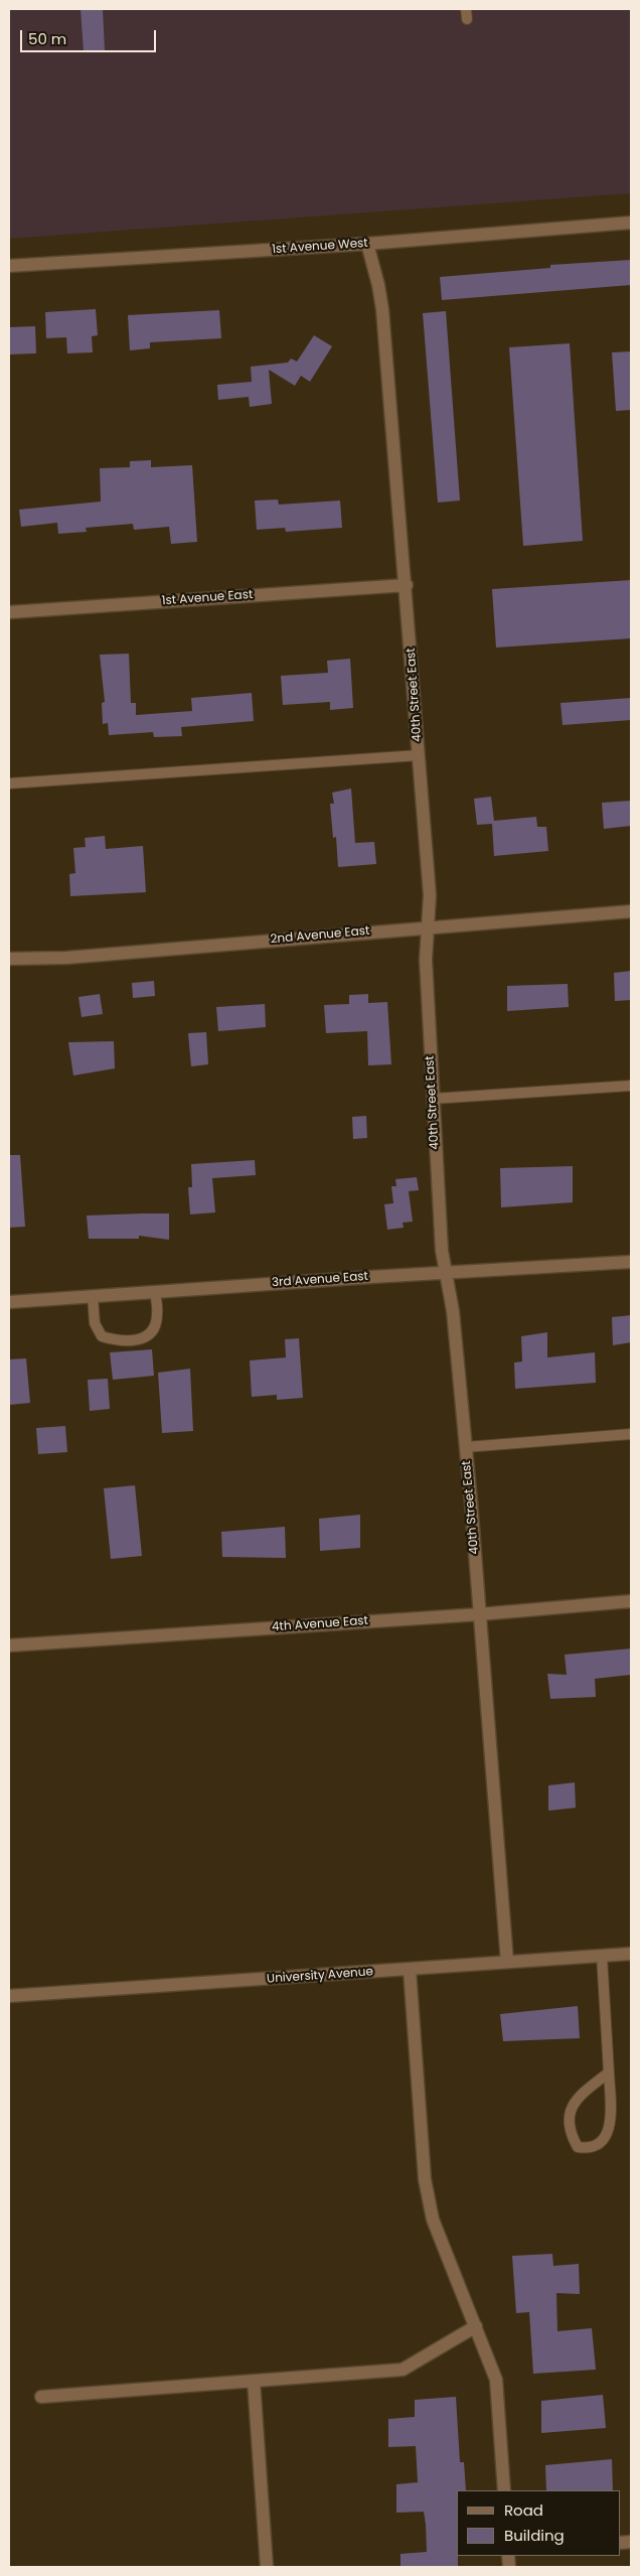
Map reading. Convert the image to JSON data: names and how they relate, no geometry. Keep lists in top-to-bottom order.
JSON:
{
  "streets": {
    "street": [
      "1st Avenue West",
      "1st Avenue East",
      "40th Street East",
      "2nd Avenue East",
      "3rd Avenue East",
      "4th Avenue East",
      "University Avenue"
    ]
  },
  "crossings": [
    ["1st Avenue West", "40th Street East"],
    ["1st Avenue East", "40th Street East"],
    ["40th Street East", "2nd Avenue East"],
    ["40th Street East", "3rd Avenue East"],
    ["40th Street East", "4th Avenue East"],
    ["40th Street East", "University Avenue"]
  ],
  "legend": ["Road", "Building"],
  "scale_bar": "50 m"
}
